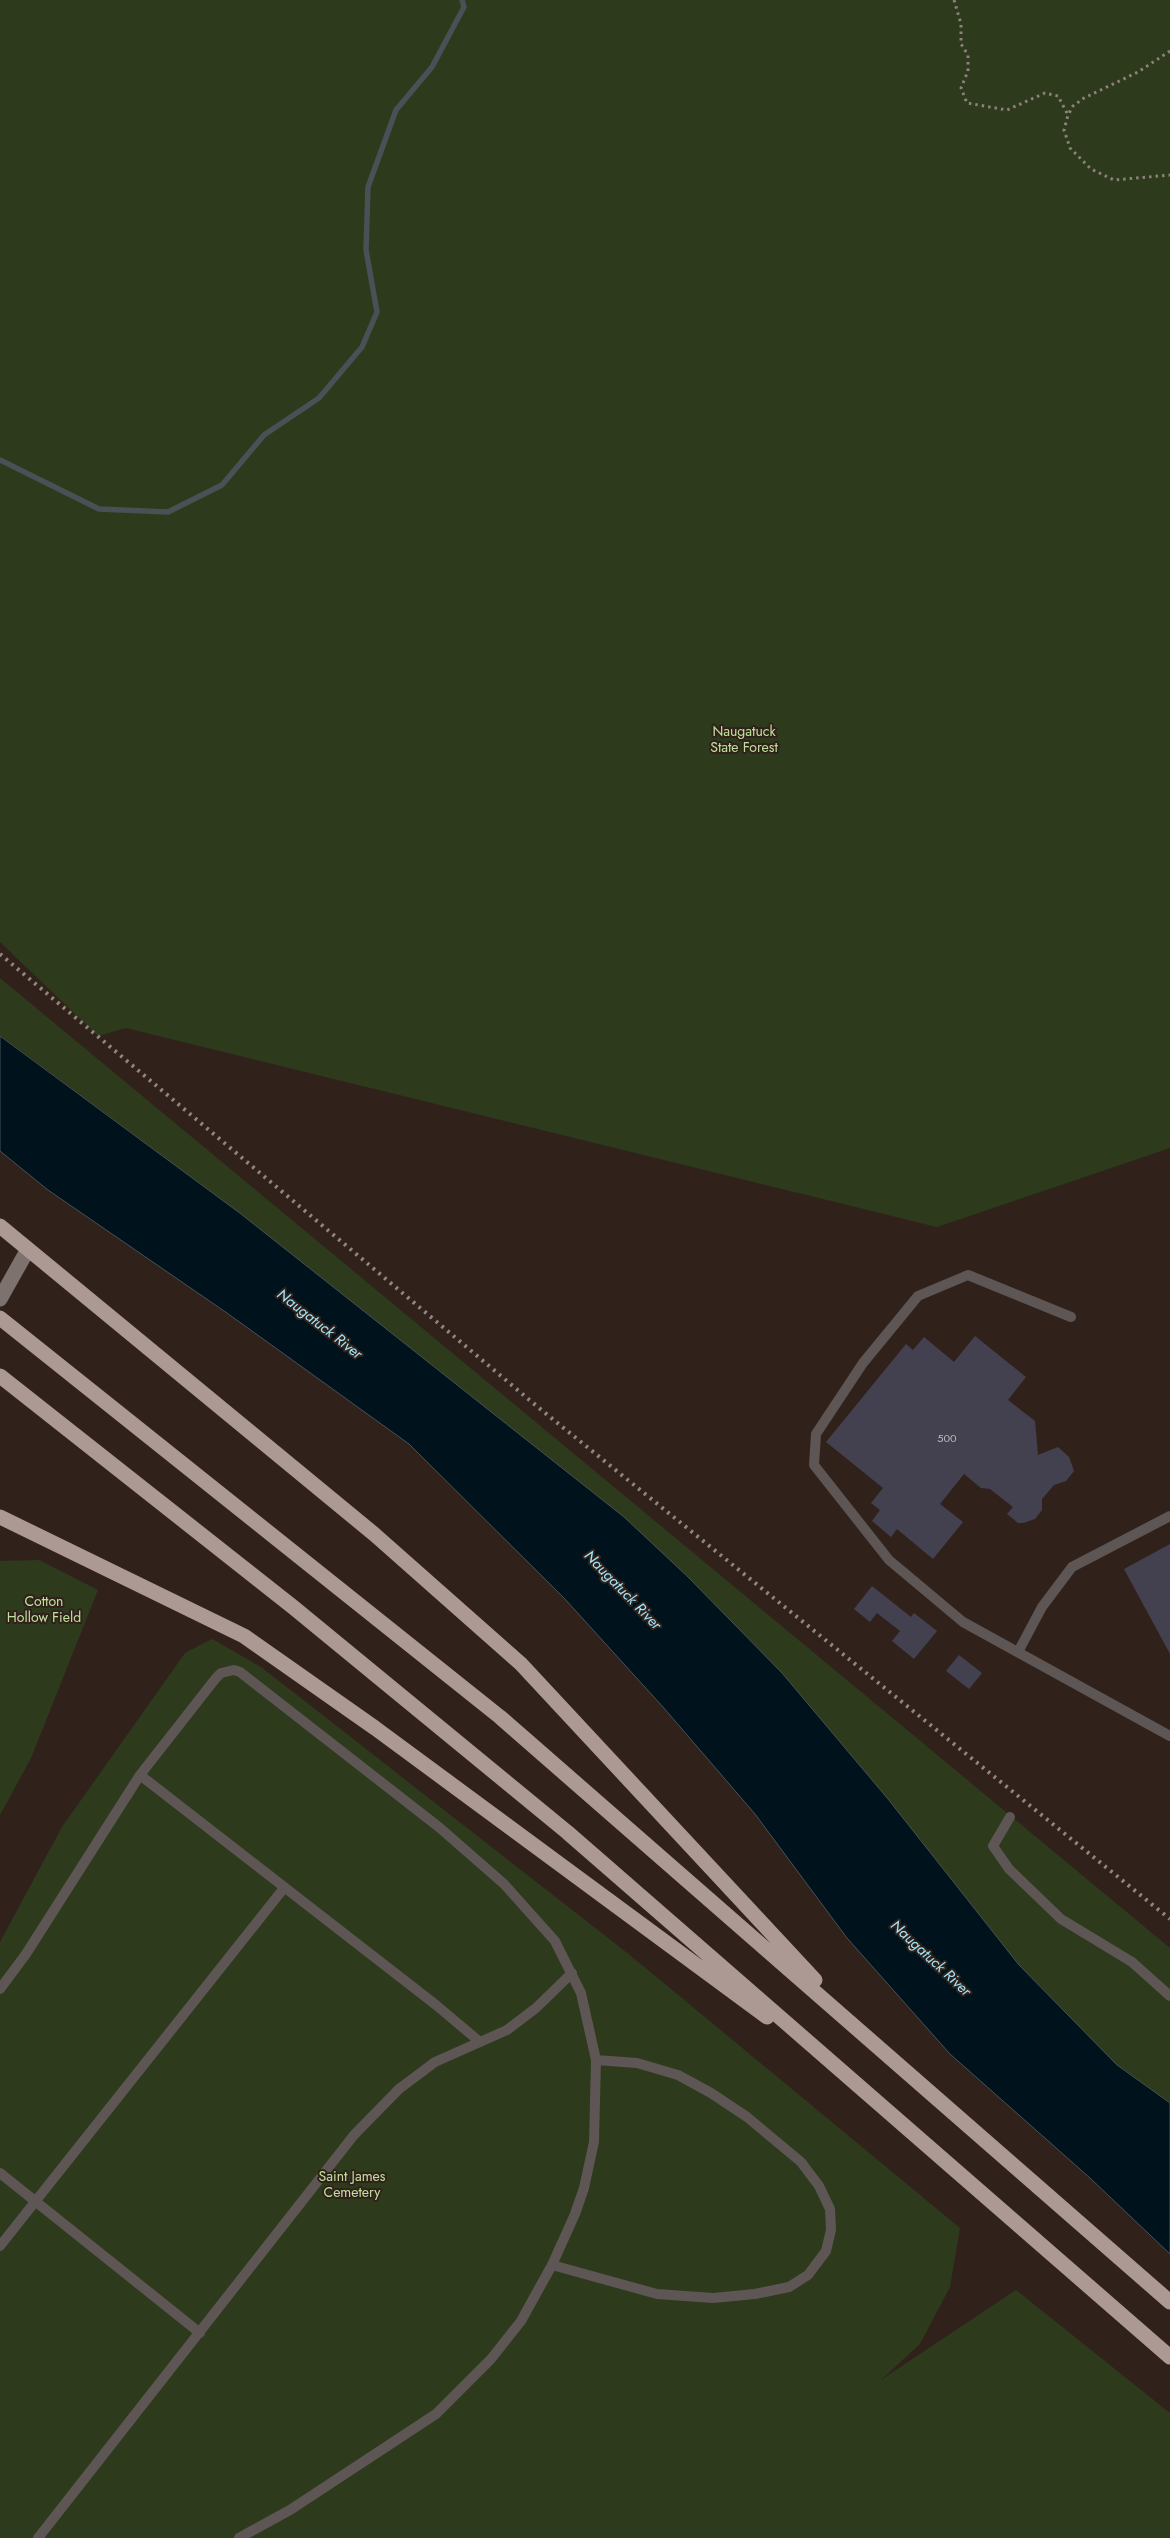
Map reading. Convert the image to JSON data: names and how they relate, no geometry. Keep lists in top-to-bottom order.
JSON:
{
  "water": ["Naugatuck River"],
  "parks": ["Naugatuck State Forest", "Cotton Hollow Field", "Saint James Cemetery"],
  "house_numbers": ["500"]
}
